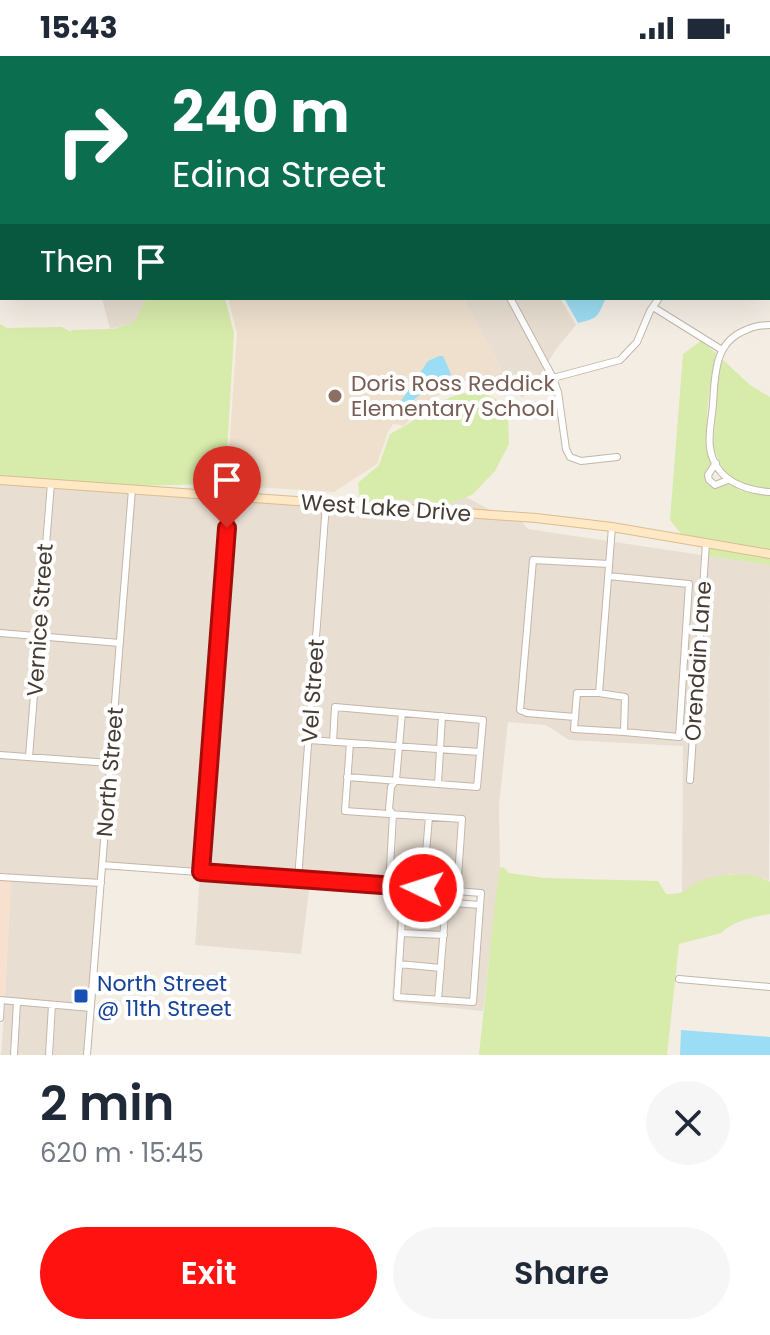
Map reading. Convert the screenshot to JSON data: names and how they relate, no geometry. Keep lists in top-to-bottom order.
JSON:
{
  "streets": {
    "street": [
      "West Lake Drive",
      "Vernice Street",
      "Orendain Lane",
      "Vel Street",
      "North Street"
    ]
  },
  "crossings": [
    ["West Lake Drive", "Vernice Street"],
    ["West Lake Drive", "Orendain Lane"],
    ["West Lake Drive", "Vel Street"],
    ["West Lake Drive", "North Street"]
  ],
  "places": {
    "other": ["Doris Ross Reddick Elementary School"],
    "transit": ["North Street @ 11th Street"]
  },
  "page": {
    "status": "15:43",
    "turn": ["240 m", "Edina Street"],
    "then": "Then",
    "heading": ["2 min", "620 m · 15:45"],
    "buttons": ["Exit", "Share"]
  }
}
